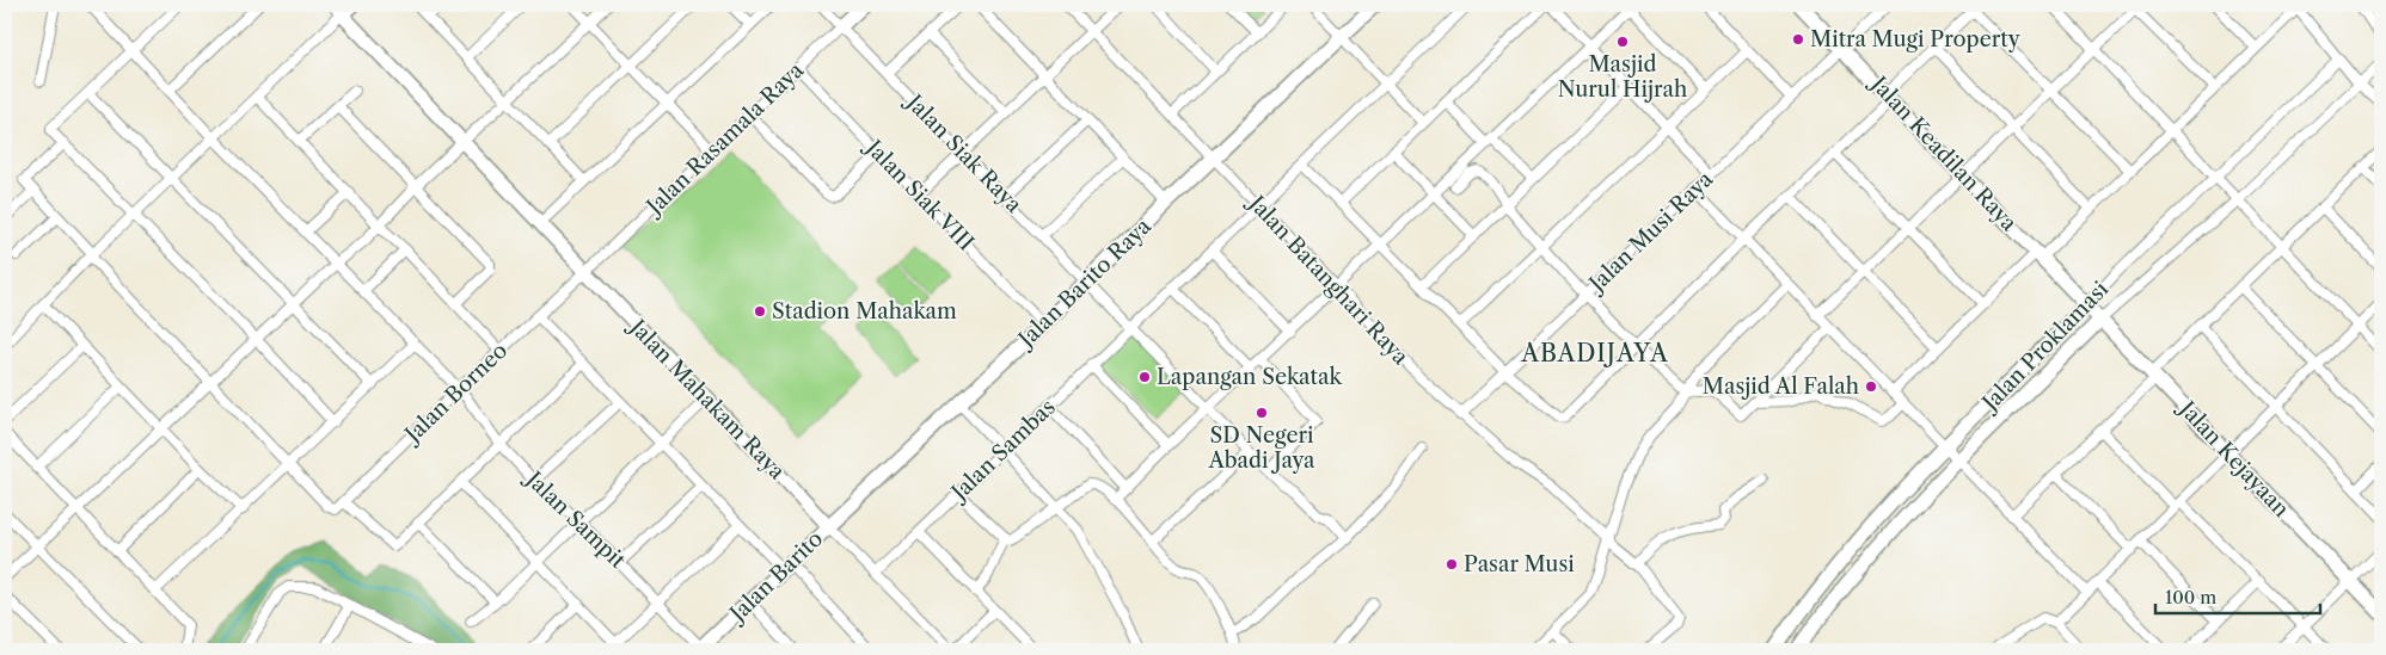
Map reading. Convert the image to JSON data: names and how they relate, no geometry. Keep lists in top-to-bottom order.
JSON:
{
  "streets": {
    "street": [
      "Jalan Rasamala Raya",
      "Jalan Siak Raya",
      "Jalan Keadilan Raya",
      "Jalan Siak VIII",
      "Jalan Musi Raya",
      "Jalan Batanghari Raya",
      "Jalan Barito Raya",
      "Jalan Proklamasi",
      "Jalan Borneo",
      "Jalan Mahakam Raya",
      "Jalan Sambas",
      "Jalan Kejayaan",
      "Jalan Sampit",
      "Jalan Barito"
    ]
  },
  "crossings": [
    ["Jalan Rasamala Raya", "Jalan Siak Raya"],
    ["Jalan Rasamala Raya", "Jalan Siak VIII"],
    ["Jalan Rasamala Raya", "Jalan Borneo"],
    ["Jalan Rasamala Raya", "Jalan Mahakam Raya"],
    ["Jalan Siak Raya", "Jalan Barito Raya"],
    ["Jalan Siak Raya", "Jalan Sambas"],
    ["Jalan Keadilan Raya", "Jalan Musi Raya"],
    ["Jalan Keadilan Raya", "Jalan Proklamasi"],
    ["Jalan Keadilan Raya", "Jalan Kejayaan"],
    ["Jalan Siak VIII", "Jalan Barito Raya"],
    ["Jalan Musi Raya", "Jalan Batanghari Raya"],
    ["Jalan Batanghari Raya", "Jalan Barito Raya"],
    ["Jalan Batanghari Raya", "Jalan Sambas"],
    ["Jalan Barito Raya", "Jalan Mahakam Raya"],
    ["Jalan Barito Raya", "Jalan Barito"],
    ["Jalan Proklamasi", "Jalan Kejayaan"],
    ["Jalan Borneo", "Jalan Mahakam Raya"],
    ["Jalan Borneo", "Jalan Sampit"],
    ["Jalan Mahakam Raya", "Jalan Barito"],
    ["Jalan Sampit", "Jalan Barito"]
  ],
  "districts": ["ABADIJAYA"],
  "places": [
    "Mitra Mugi Property",
    "Masjid Nurul Hijrah",
    "Stadion Mahakam",
    "Lapangan Sekatak",
    "Masjid Al Falah",
    "SD Negeri Abadi Jaya",
    "Pasar Musi"
  ],
  "scale_bar": "100 m"
}
